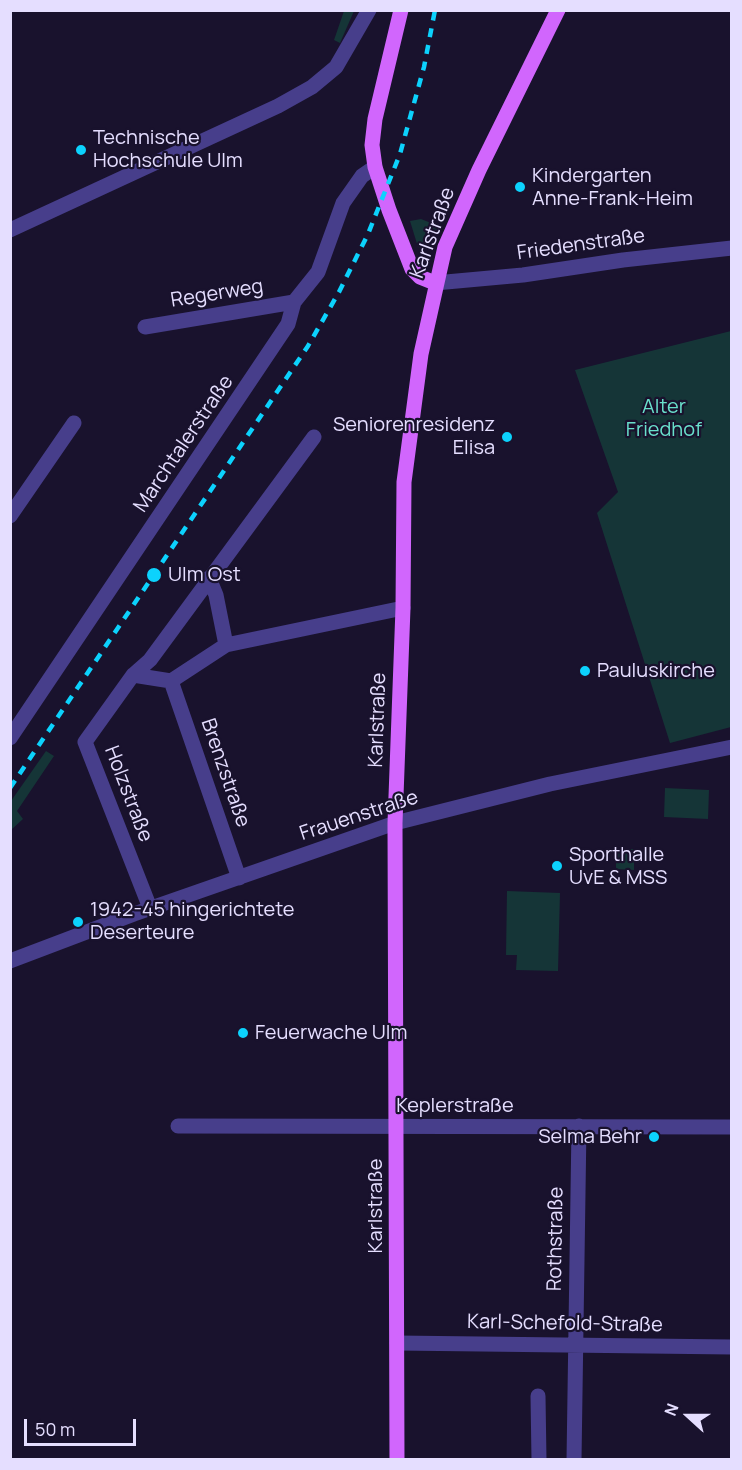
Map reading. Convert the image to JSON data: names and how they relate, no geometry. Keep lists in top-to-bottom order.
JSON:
{
  "streets": {
    "main road": ["Karlstraße"],
    "street": [
      "Friedenstraße",
      "Regerweg",
      "Marchtalerstraße",
      "Brenzstraße",
      "Holzstraße",
      "Frauenstraße",
      "Keplerstraße",
      "Rothstraße",
      "Karl-Schefold-Straße"
    ]
  },
  "crossings": [
    ["Karlstraße", "Friedenstraße"],
    ["Karlstraße", "Frauenstraße"],
    ["Karlstraße", "Keplerstraße"],
    ["Karlstraße", "Karl-Schefold-Straße"],
    ["Regerweg", "Marchtalerstraße"],
    ["Brenzstraße", "Frauenstraße"],
    ["Holzstraße", "Frauenstraße"],
    ["Keplerstraße", "Rothstraße"],
    ["Rothstraße", "Karl-Schefold-Straße"]
  ],
  "parks": ["Alter Friedhof"],
  "places": [
    "Technische Hochschule Ulm",
    "Kindergarten Anne-Frank-Heim",
    "Seniorenresidenz Elisa",
    "Ulm Ost",
    "Pauluskirche",
    "Sporthalle UvE & MSS",
    "1942-45 hingerichtete Deserteure",
    "Feuerwache Ulm",
    "Selma Behr"
  ],
  "scale_bar": "50 m",
  "north": "left"
}
